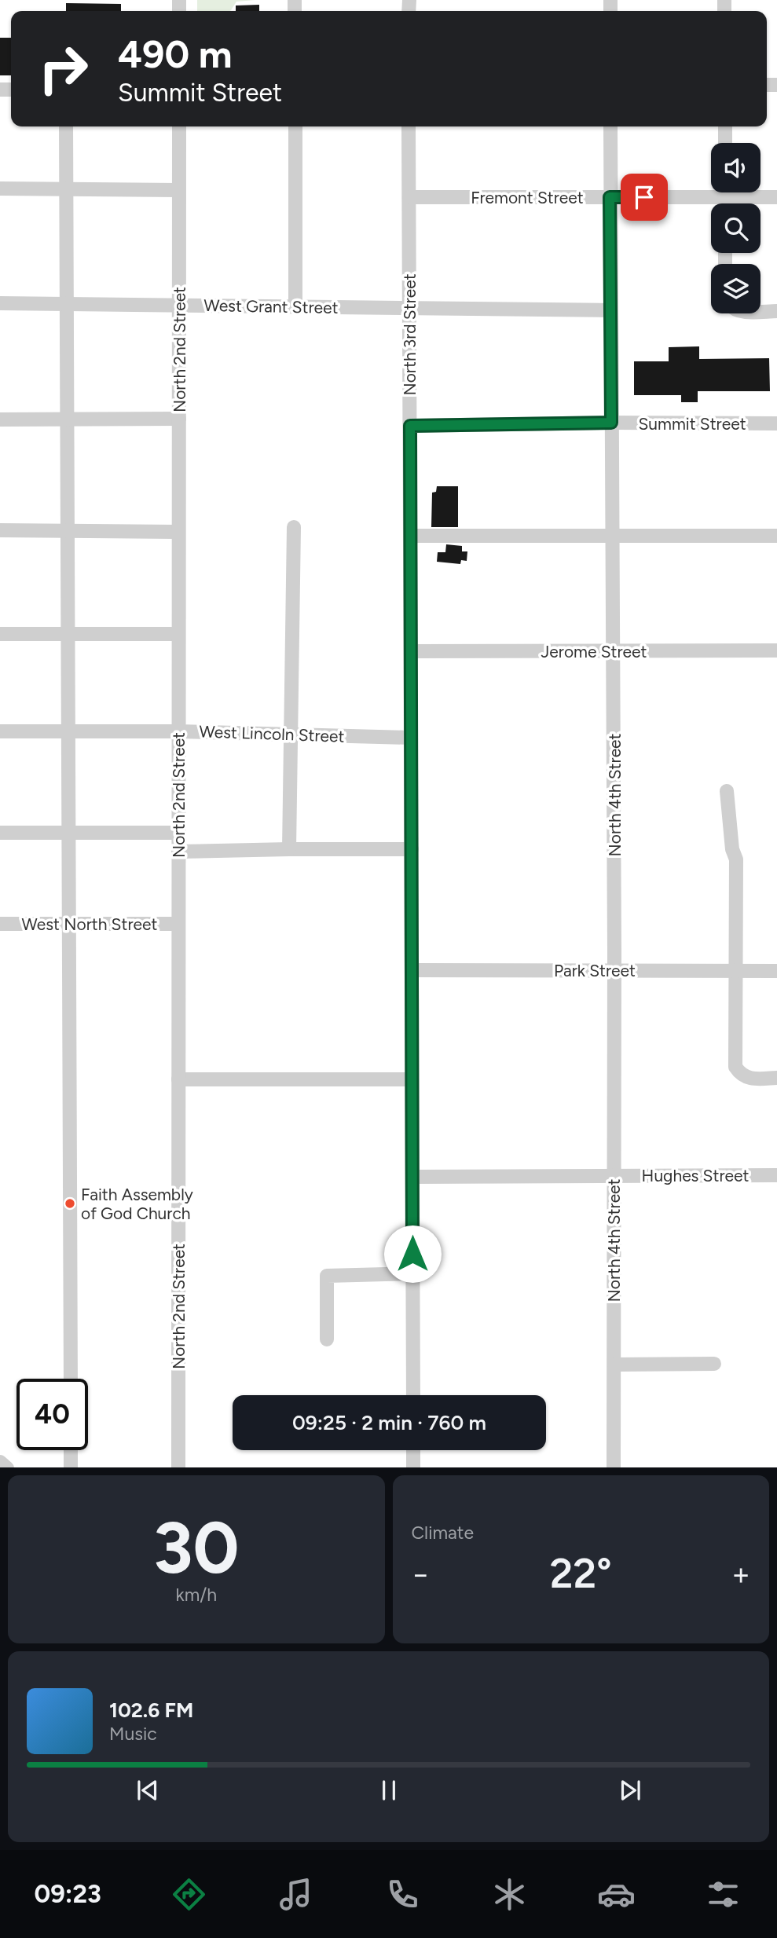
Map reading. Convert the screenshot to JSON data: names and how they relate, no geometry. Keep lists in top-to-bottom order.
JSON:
{
  "streets": {
    "street": [
      "Fremont Street",
      "West Grant Street",
      "North 3rd Street",
      "North 2nd Street",
      "Summit Street",
      "Jerome Street",
      "West Lincoln Street",
      "North 4th Street",
      "West North Street",
      "Park Street",
      "Hughes Street"
    ]
  },
  "crossings": [
    ["Fremont Street", "North 3rd Street"],
    ["Fremont Street", "North 4th Street"],
    ["West Grant Street", "North 3rd Street"],
    ["West Grant Street", "North 2nd Street"],
    ["West Grant Street", "North 4th Street"],
    ["North 3rd Street", "Summit Street"],
    ["North 3rd Street", "Jerome Street"],
    ["North 3rd Street", "West Lincoln Street"],
    ["North 3rd Street", "Park Street"],
    ["North 3rd Street", "Hughes Street"],
    ["North 2nd Street", "West Lincoln Street"],
    ["North 2nd Street", "West North Street"],
    ["Summit Street", "North 4th Street"],
    ["Jerome Street", "North 4th Street"],
    ["North 4th Street", "Park Street"],
    ["North 4th Street", "Hughes Street"]
  ],
  "places": ["Faith Assembly of God Church"],
  "page": {
    "turn": ["490 m", "Summit Street"],
    "limit": "40",
    "trip": "09:25 · 2 min · 760 m",
    "tile": [
      ["30", "km/h"],
      "Climate"
    ],
    "heat": ["−", "22°", "+"],
    "song": ["102.6 FM", "Music"],
    "tabs": "09:23"
  }
}
